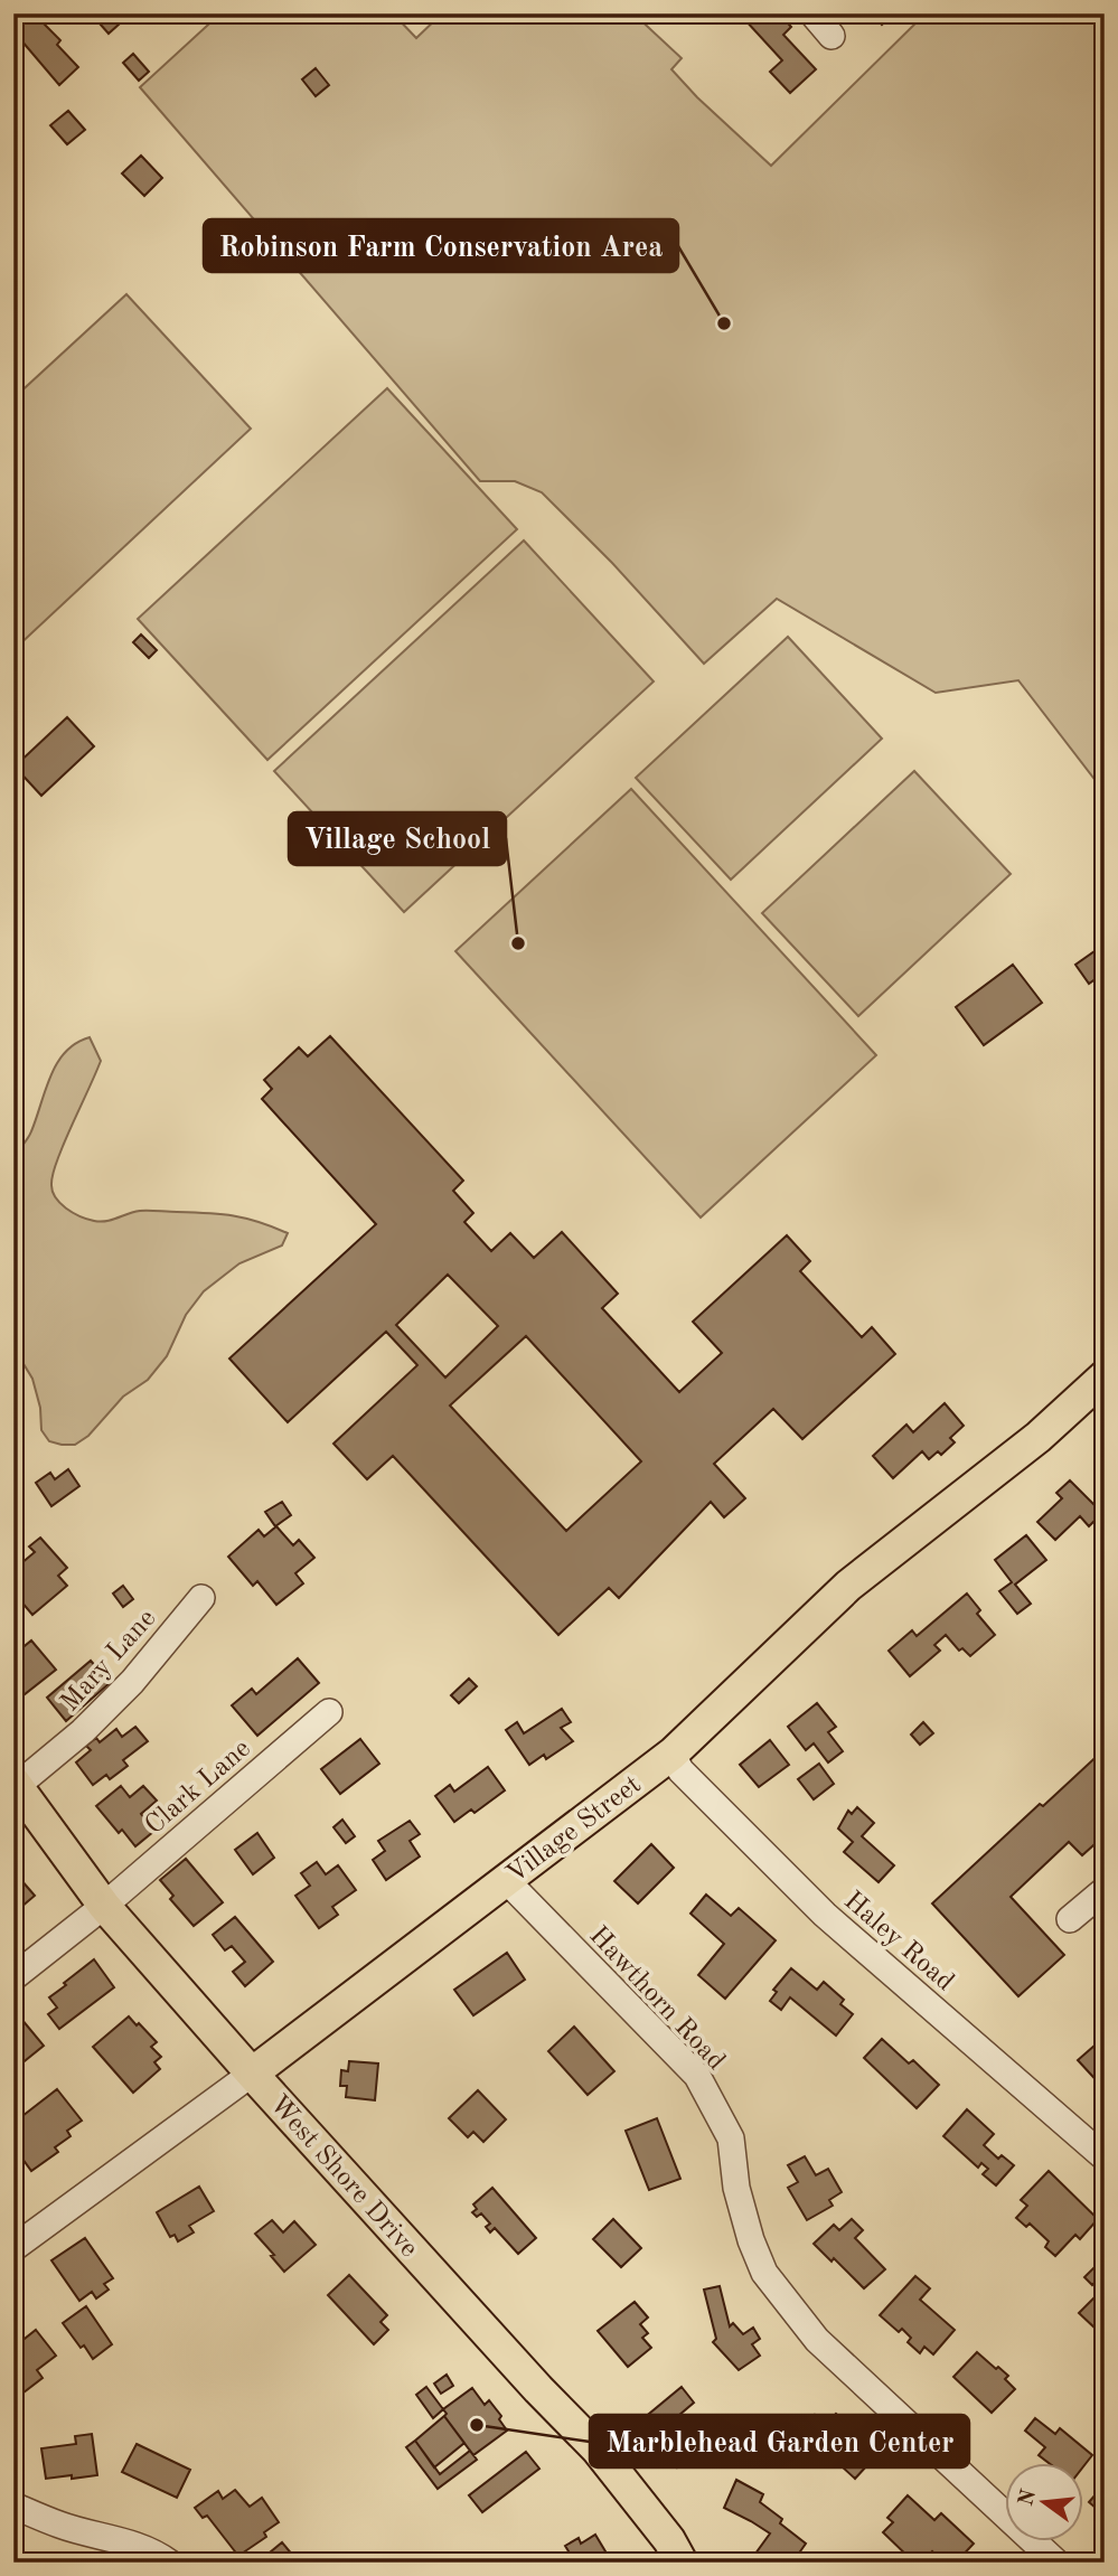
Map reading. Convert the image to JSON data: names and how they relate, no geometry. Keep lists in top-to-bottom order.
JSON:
{
  "streets": {
    "main road": ["Village Street", "West Shore Drive"],
    "street": [
      "Mary Lane",
      "Clark Lane",
      "Haley Road",
      "Hawthorn Road"
    ]
  },
  "crossings": [
    ["Mary Lane", "West Shore Drive"],
    ["Clark Lane", "West Shore Drive"],
    ["Village Street", "Haley Road"],
    ["Village Street", "Hawthorn Road"],
    ["Village Street", "West Shore Drive"]
  ],
  "places": ["Robinson Farm Conservation Area", "Village School", "Marblehead Garden Center"],
  "north": "left"
}
